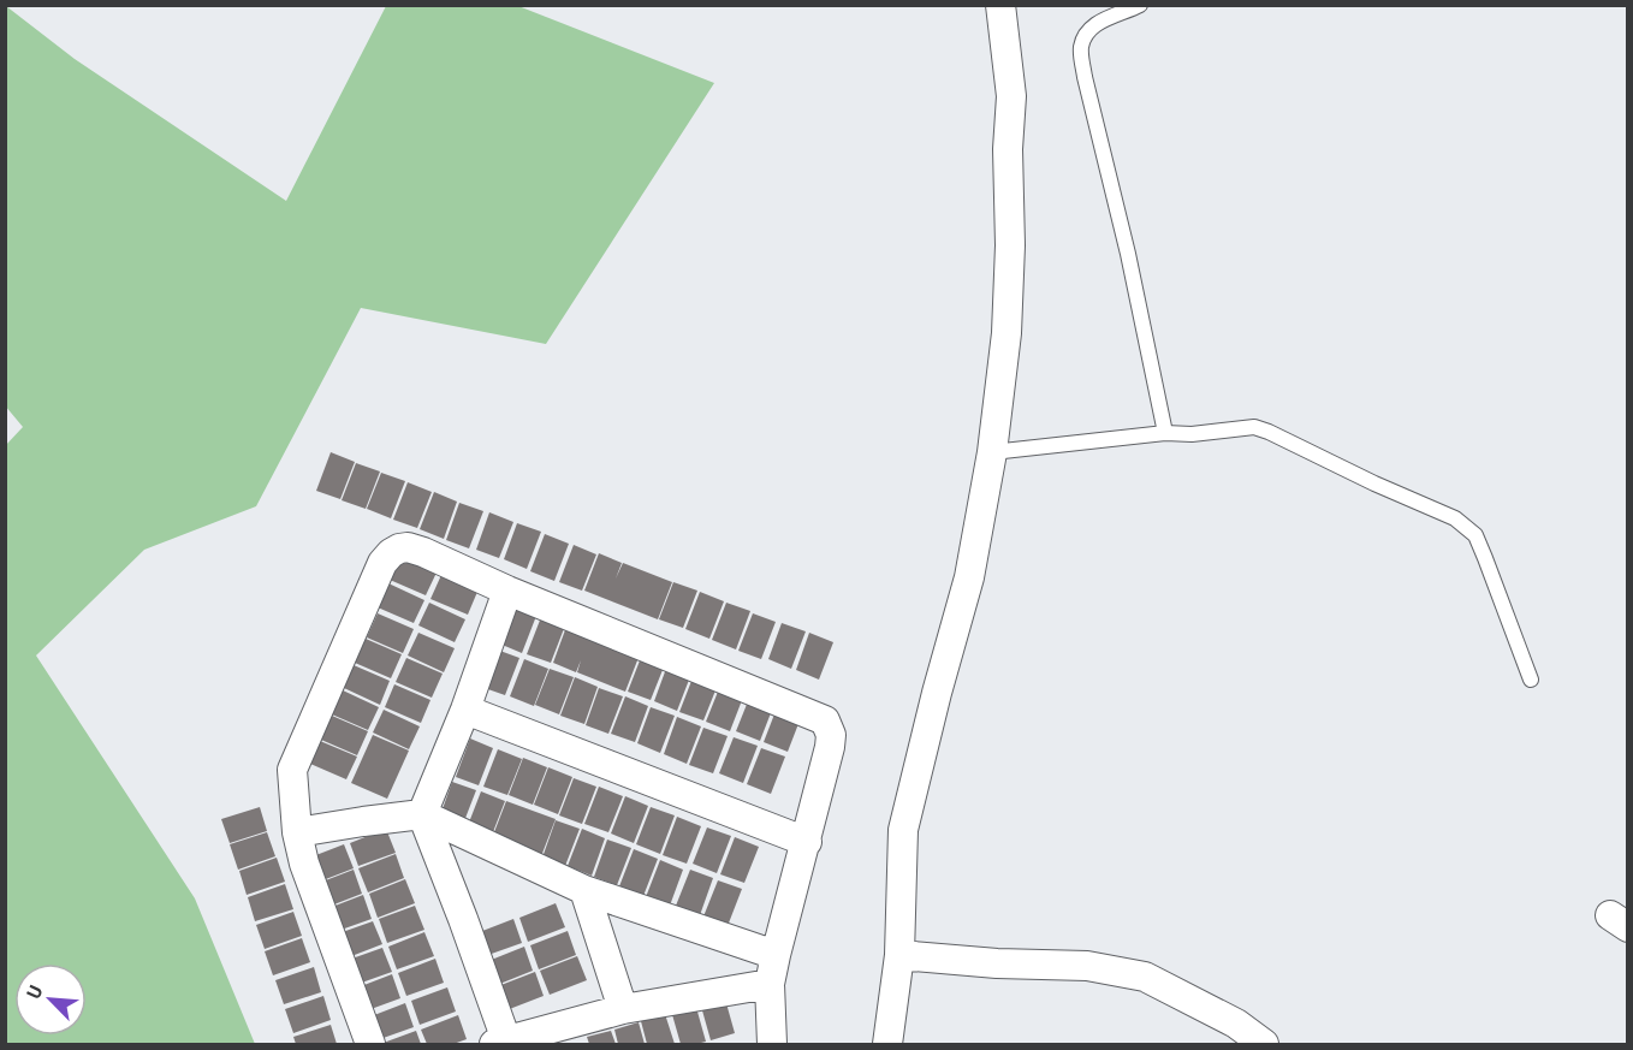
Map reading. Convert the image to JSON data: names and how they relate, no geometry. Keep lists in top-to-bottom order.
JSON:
{
  "north": "top left"
}
